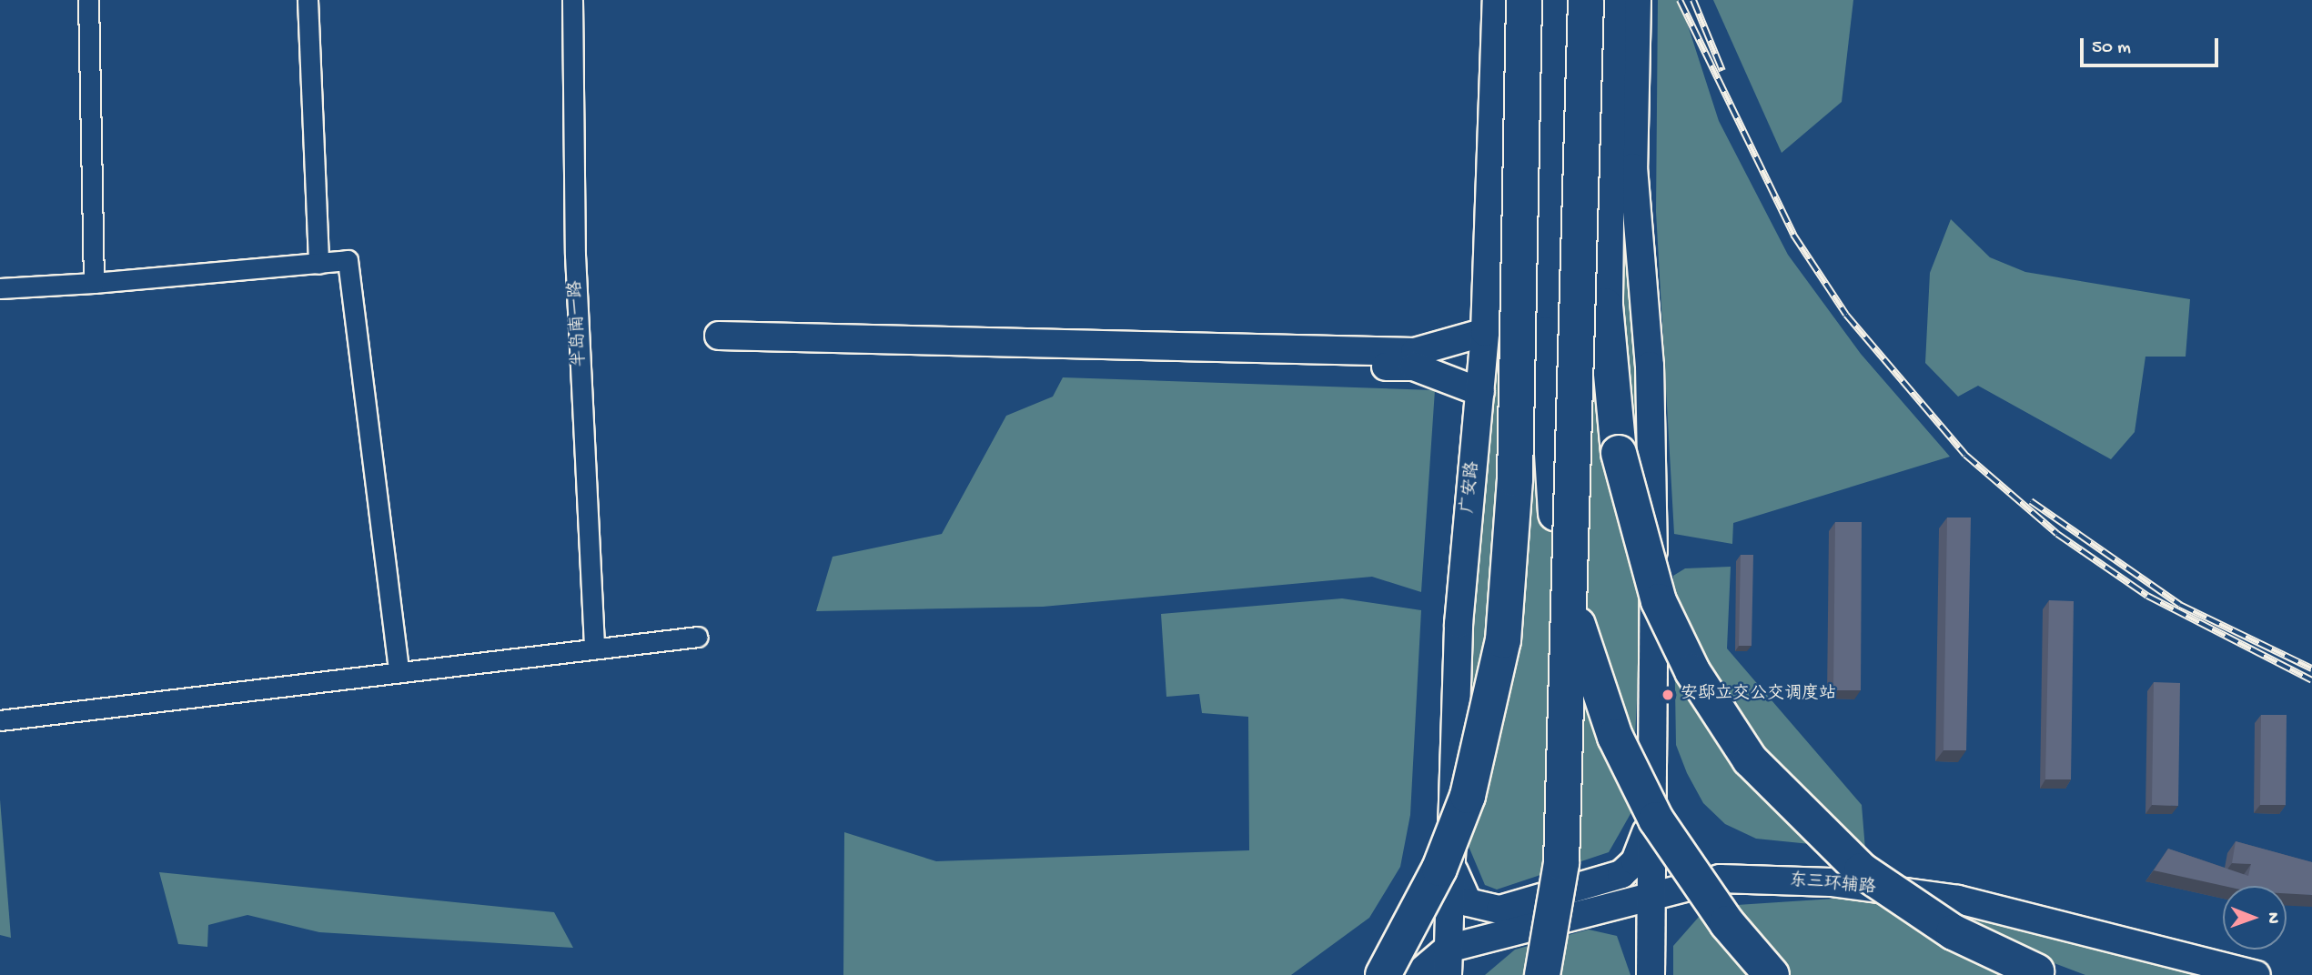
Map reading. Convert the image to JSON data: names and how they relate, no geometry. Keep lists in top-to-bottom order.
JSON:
{
  "streets": {
    "main road": ["广安路", "东三环辅路"],
    "street": ["半岛南一路"]
  },
  "crossings": [
    ["广安路", "东三环辅路"]
  ],
  "places": ["安邸立交公交调度站"],
  "scale_bar": "50 m",
  "north": "right"
}
